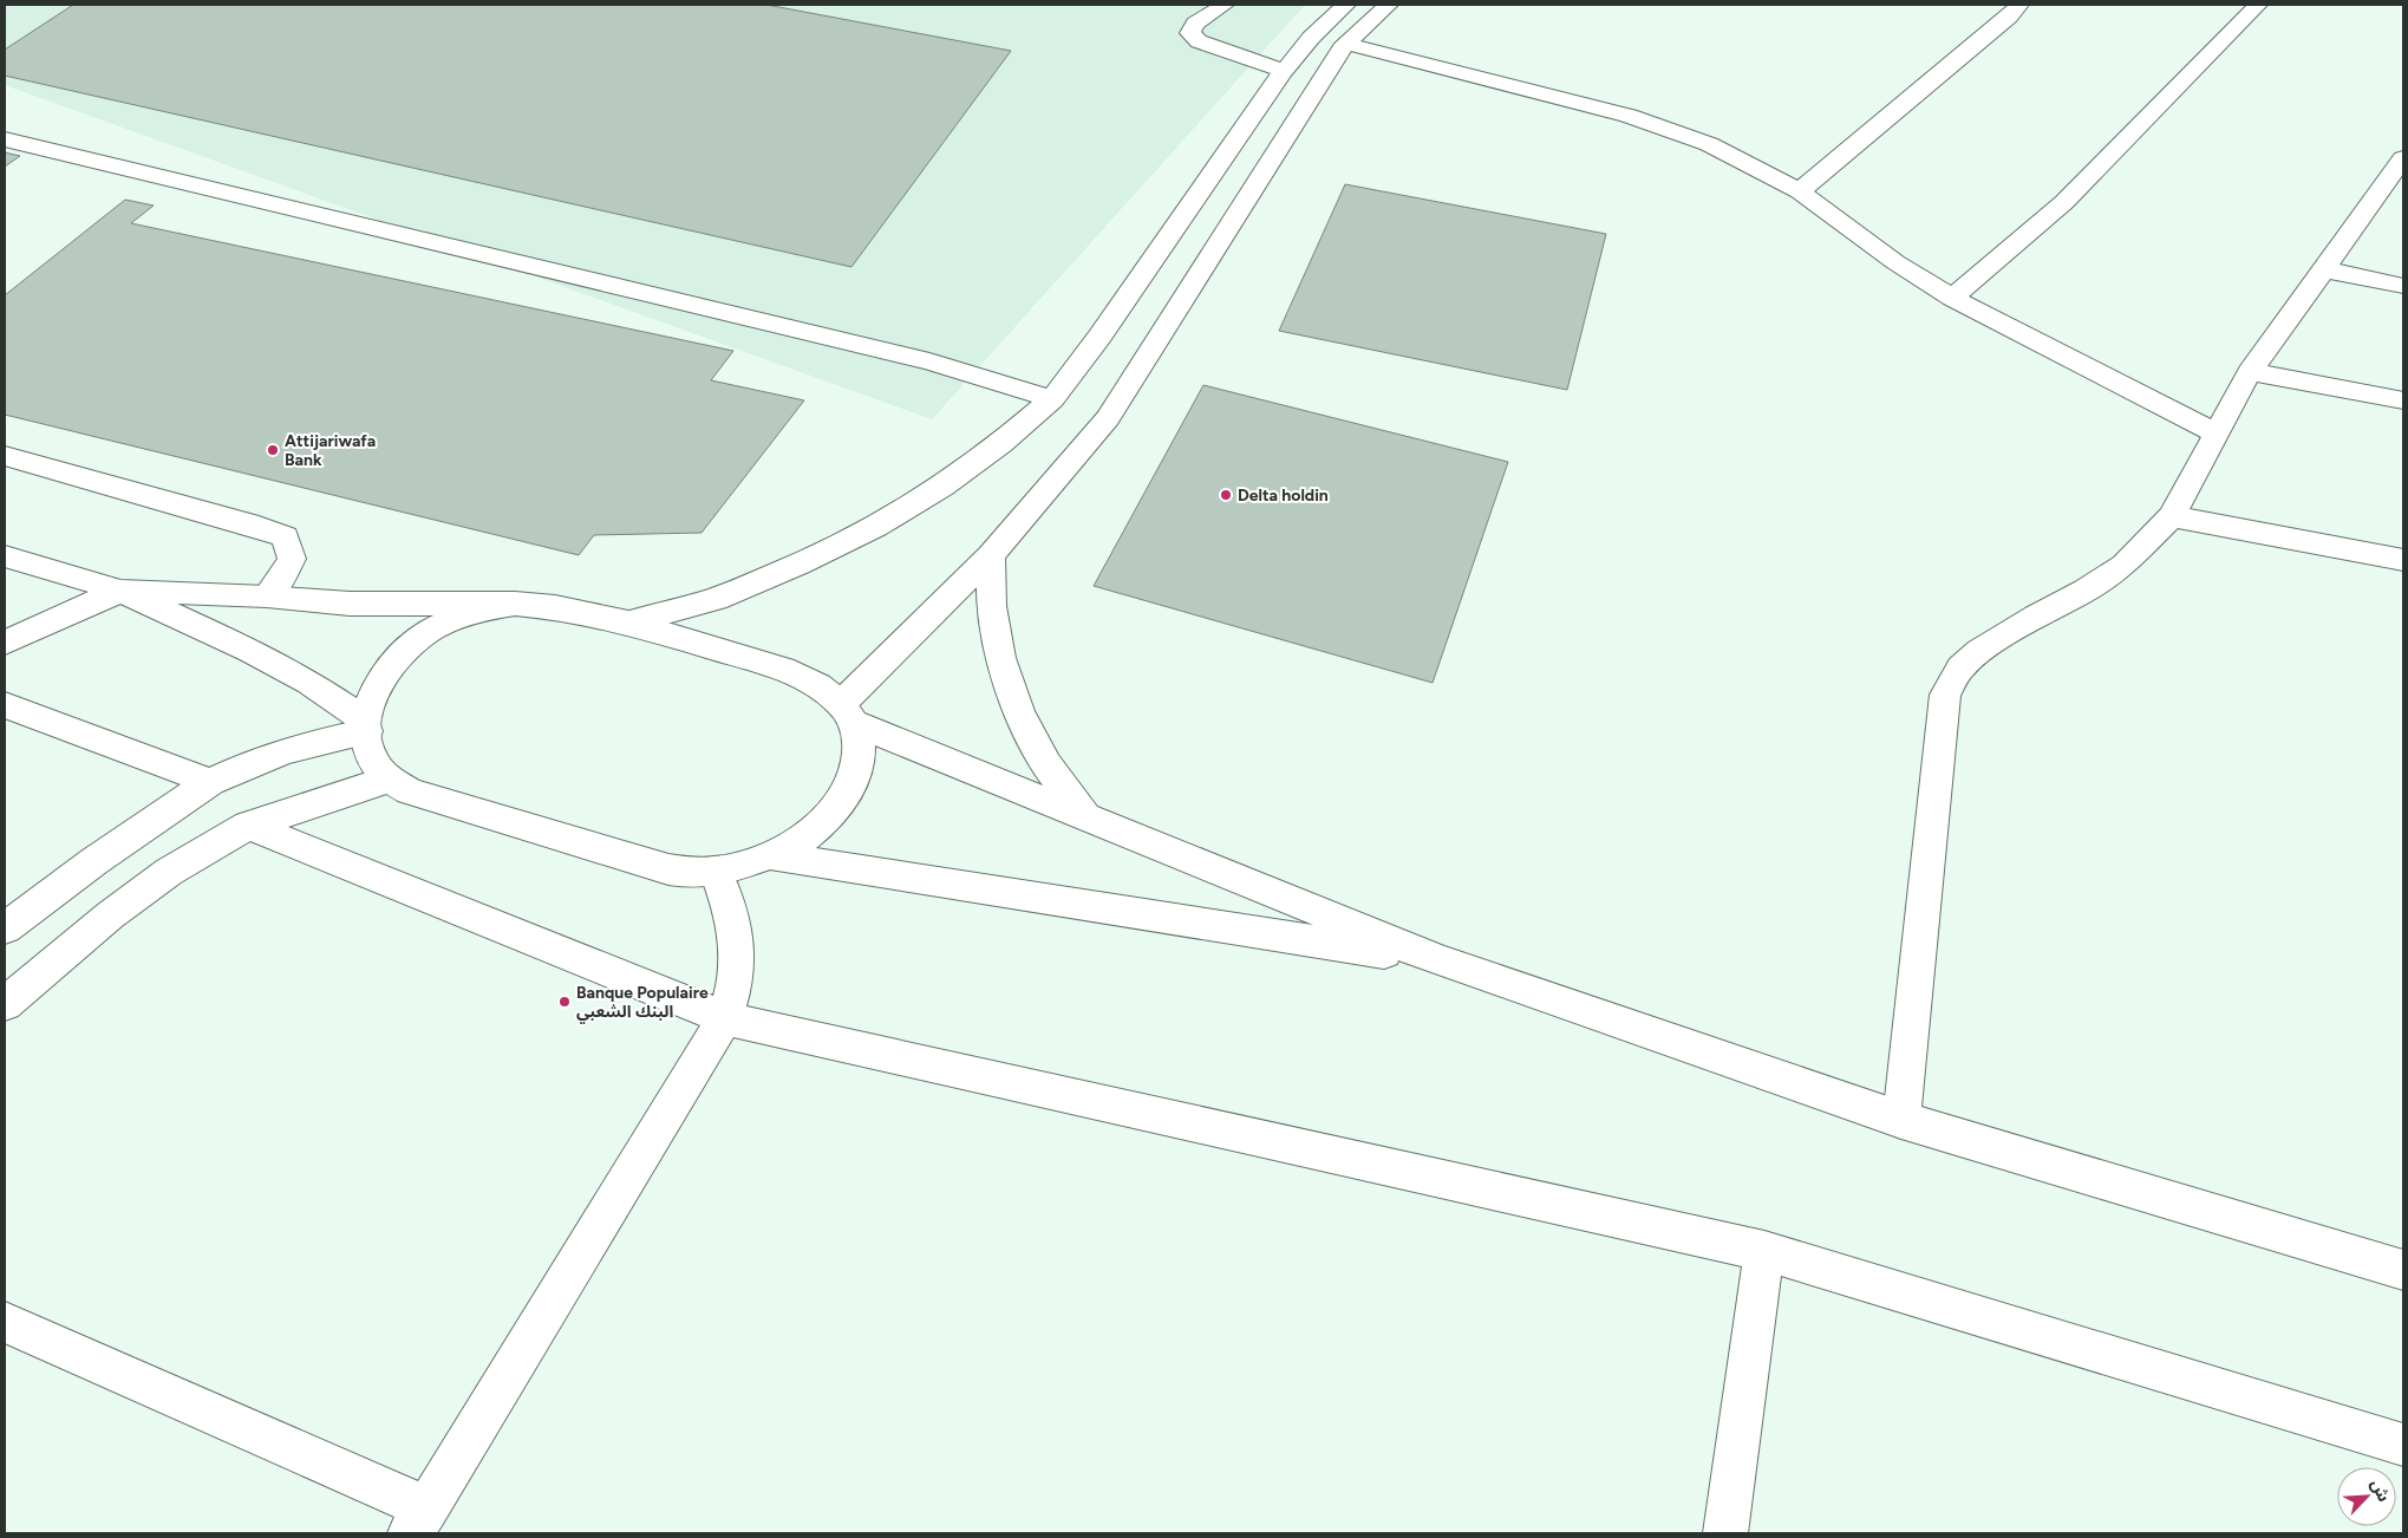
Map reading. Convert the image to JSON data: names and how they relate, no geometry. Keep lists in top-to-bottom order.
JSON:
{
  "places": ["Attijariwafa Bank", "Delta holdin", "Banque Populaire البنك الشعبي"],
  "north": "top right"
}
